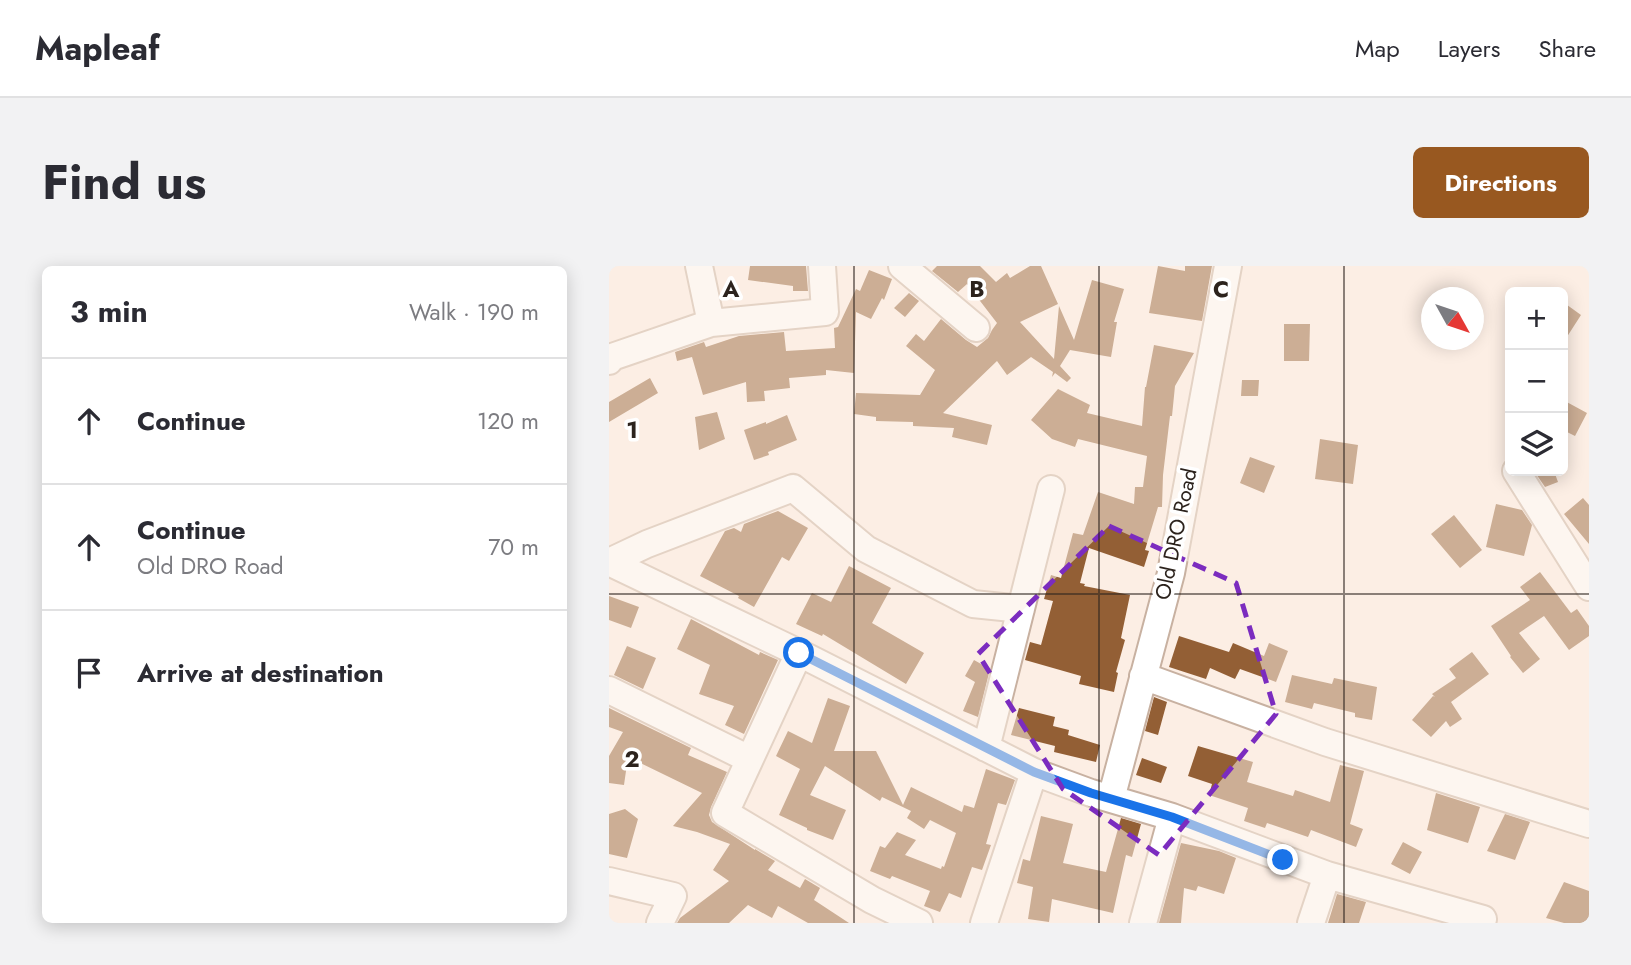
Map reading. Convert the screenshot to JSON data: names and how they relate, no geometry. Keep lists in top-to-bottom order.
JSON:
{
  "streets": {
    "street": ["Old DRO Road"]
  },
  "north": "bottom right",
  "page": {
    "header": "Mapleaf",
    "nav": ["Map", "Layers", "Share"],
    "title": "Find us",
    "buttons": "Directions",
    "heading": ["3 min", "Walk · 190 m"],
    "map_buttons": ["+", "−"],
    "list": [
      ["Continue", "120 m"],
      ["Continue", "Old DRO Road", "70 m"],
      "Arrive at destination"
    ]
  },
  "grid": {
    "columns": ["A", "B", "C"],
    "rows": ["1", "2"]
  }
}
